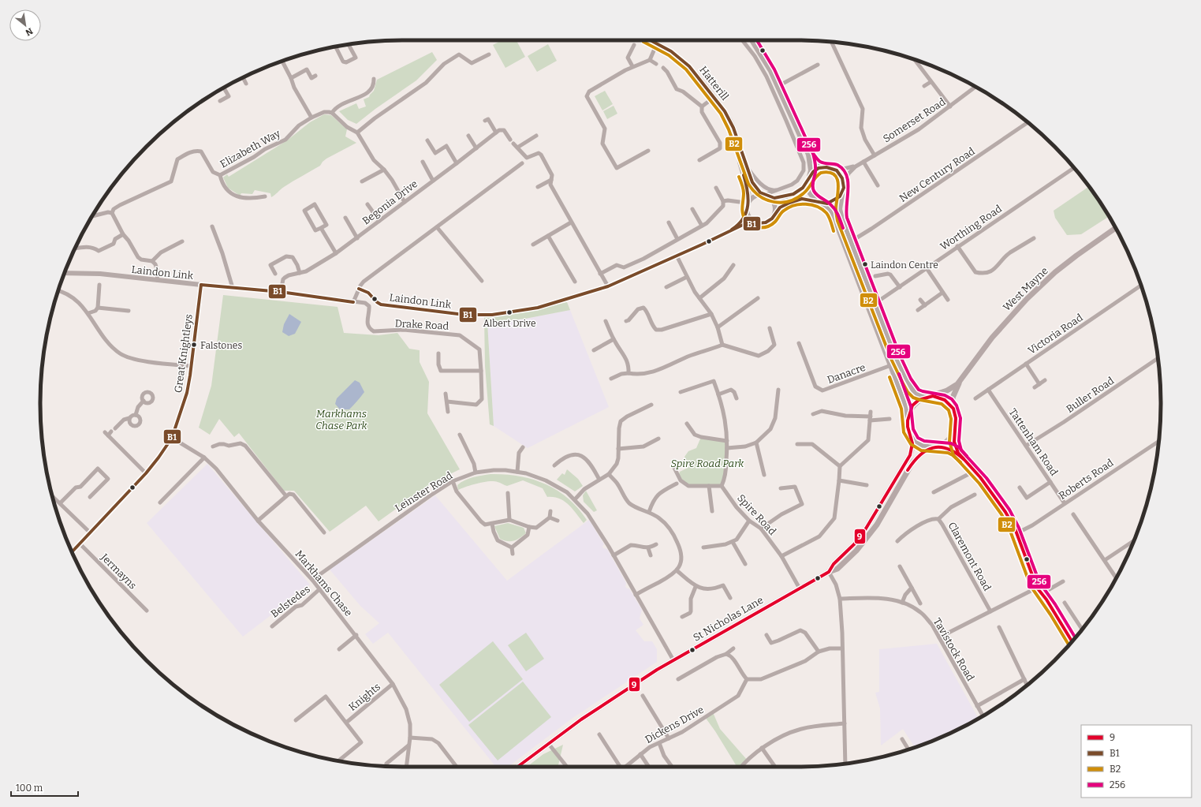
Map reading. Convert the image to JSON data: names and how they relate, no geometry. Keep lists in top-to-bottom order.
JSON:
{
  "streets": {
    "main road": ["West Mayne", "St Nicholas Lane"],
    "street": [
      "Hatterill",
      "Somerset Road",
      "Elizabeth Way",
      "New Century Road",
      "Begonia Drive",
      "Worthing Road",
      "Laindon Link",
      "Drake Road",
      "Victoria Road",
      "Great Knightleys",
      "Danacre",
      "Buller Road",
      "Tattenham Road",
      "Roberts Road",
      "Leinster Road",
      "Spire Road",
      "Claremont Road",
      "Jermayns",
      "Markhams Chase",
      "Belstedes",
      "Tavistock Road",
      "Knights",
      "Dickens Drive"
    ]
  },
  "crossings": [
    ["Hatterill", "Laindon Link"],
    ["Begonia Drive", "Laindon Link"],
    ["Laindon Link", "Drake Road"],
    ["Laindon Link", "Great Knightleys"],
    ["West Mayne", "St Nicholas Lane"],
    ["Victoria Road", "Tattenham Road"],
    ["Great Knightleys", "Jermayns"],
    ["Great Knightleys", "Markhams Chase"],
    ["Buller Road", "Tattenham Road"],
    ["Tattenham Road", "Roberts Road"],
    ["Leinster Road", "Markhams Chase"],
    ["Leinster Road", "St Nicholas Lane"],
    ["Spire Road", "St Nicholas Lane"],
    ["Markhams Chase", "Belstedes"],
    ["Markhams Chase", "Knights"]
  ],
  "parks": ["Markhams Chase Park", "Spire Road Park"],
  "places": ["Laindon Centre", "Albert Drive", "Falstones"],
  "lines": [
    "transit line B1",
    "transit line 256",
    "transit line B2",
    "transit line 9"
  ],
  "legend": [
    "9",
    "B1",
    "B2",
    "256"
  ],
  "scale_bar": "100 m",
  "north": "bottom right"
}
